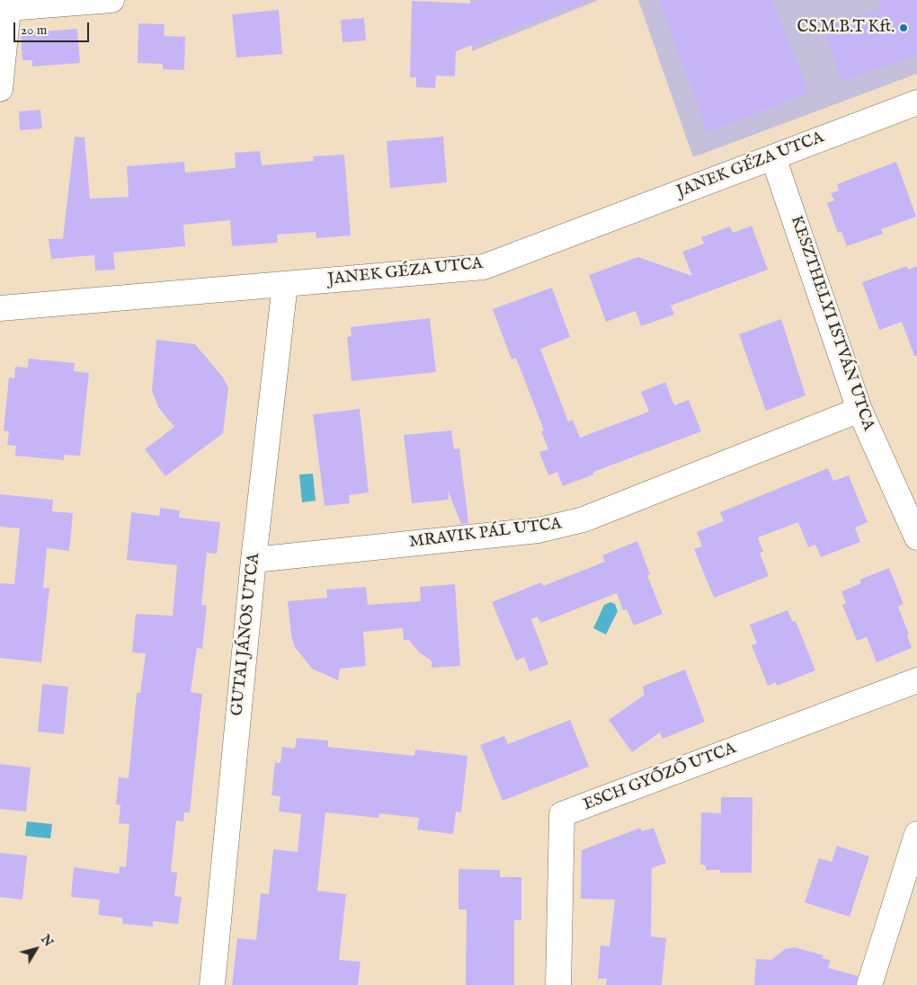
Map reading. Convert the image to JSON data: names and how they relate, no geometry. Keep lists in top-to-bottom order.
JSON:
{
  "streets": {
    "street": [
      "JANEK GÉZA UTCA",
      "KESZTHELYI ISTVÁN UTCA",
      "MRAVIK PÁL UTCA",
      "GUTAI JÁNOS UTCA",
      "ESCH GYŐZŐ UTCA"
    ]
  },
  "crossings": [
    ["JANEK GÉZA UTCA", "KESZTHELYI ISTVÁN UTCA"],
    ["JANEK GÉZA UTCA", "GUTAI JÁNOS UTCA"],
    ["KESZTHELYI ISTVÁN UTCA", "MRAVIK PÁL UTCA"],
    ["MRAVIK PÁL UTCA", "GUTAI JÁNOS UTCA"]
  ],
  "places": ["CS.M.B.T Kft."],
  "scale_bar": "20 m",
  "north": "top right"
}
